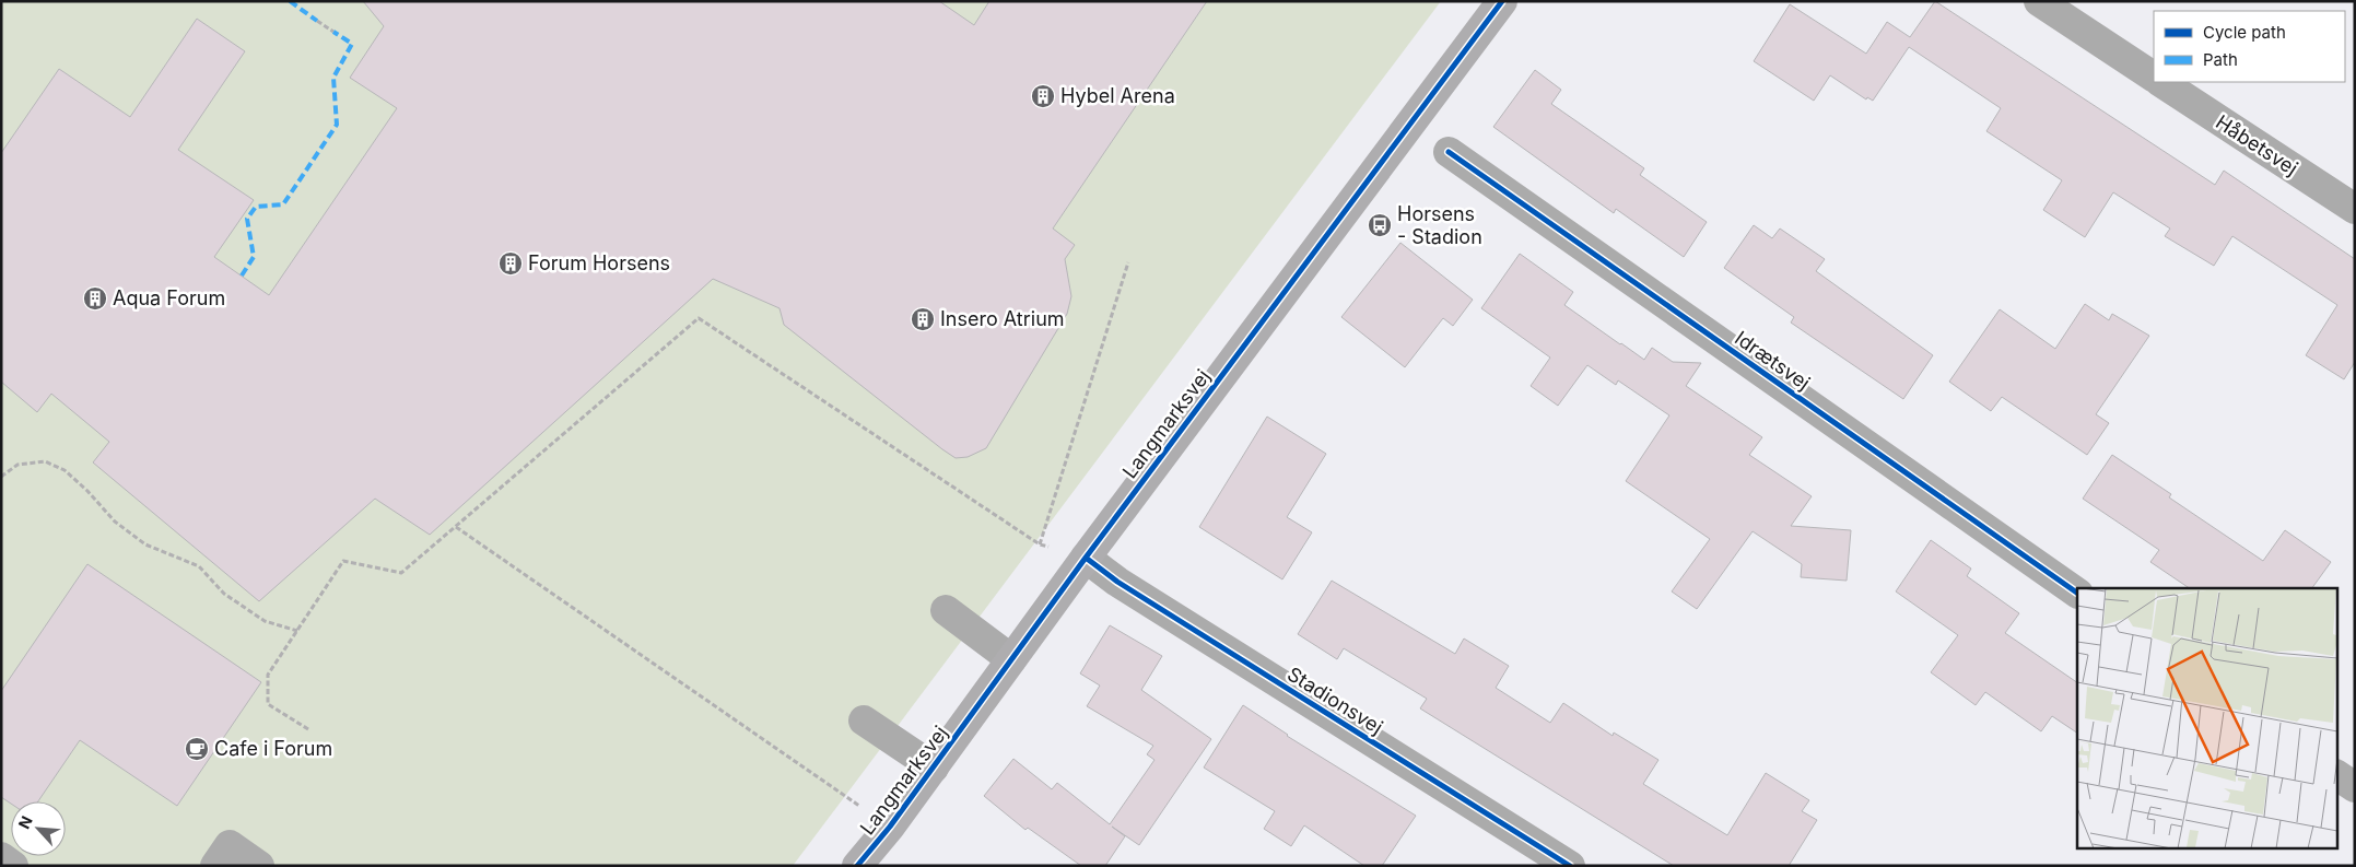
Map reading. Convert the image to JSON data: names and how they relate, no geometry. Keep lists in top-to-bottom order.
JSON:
{
  "streets": {
    "main road": ["Langmarksvej"],
    "street": ["Håbetsvej", "Idrætsvej", "Stadionsvej"]
  },
  "crossings": [
    ["Langmarksvej", "Stadionsvej"]
  ],
  "places": {
    "building": [
      "Hybel Arena",
      "Forum Horsens",
      "Aqua Forum",
      "Insero Atrium"
    ],
    "bus stop": ["Horsens - Stadion"],
    "cafe": ["Cafe i Forum"]
  },
  "legend": ["Cycle path", "Path"],
  "north": "top left"
}
